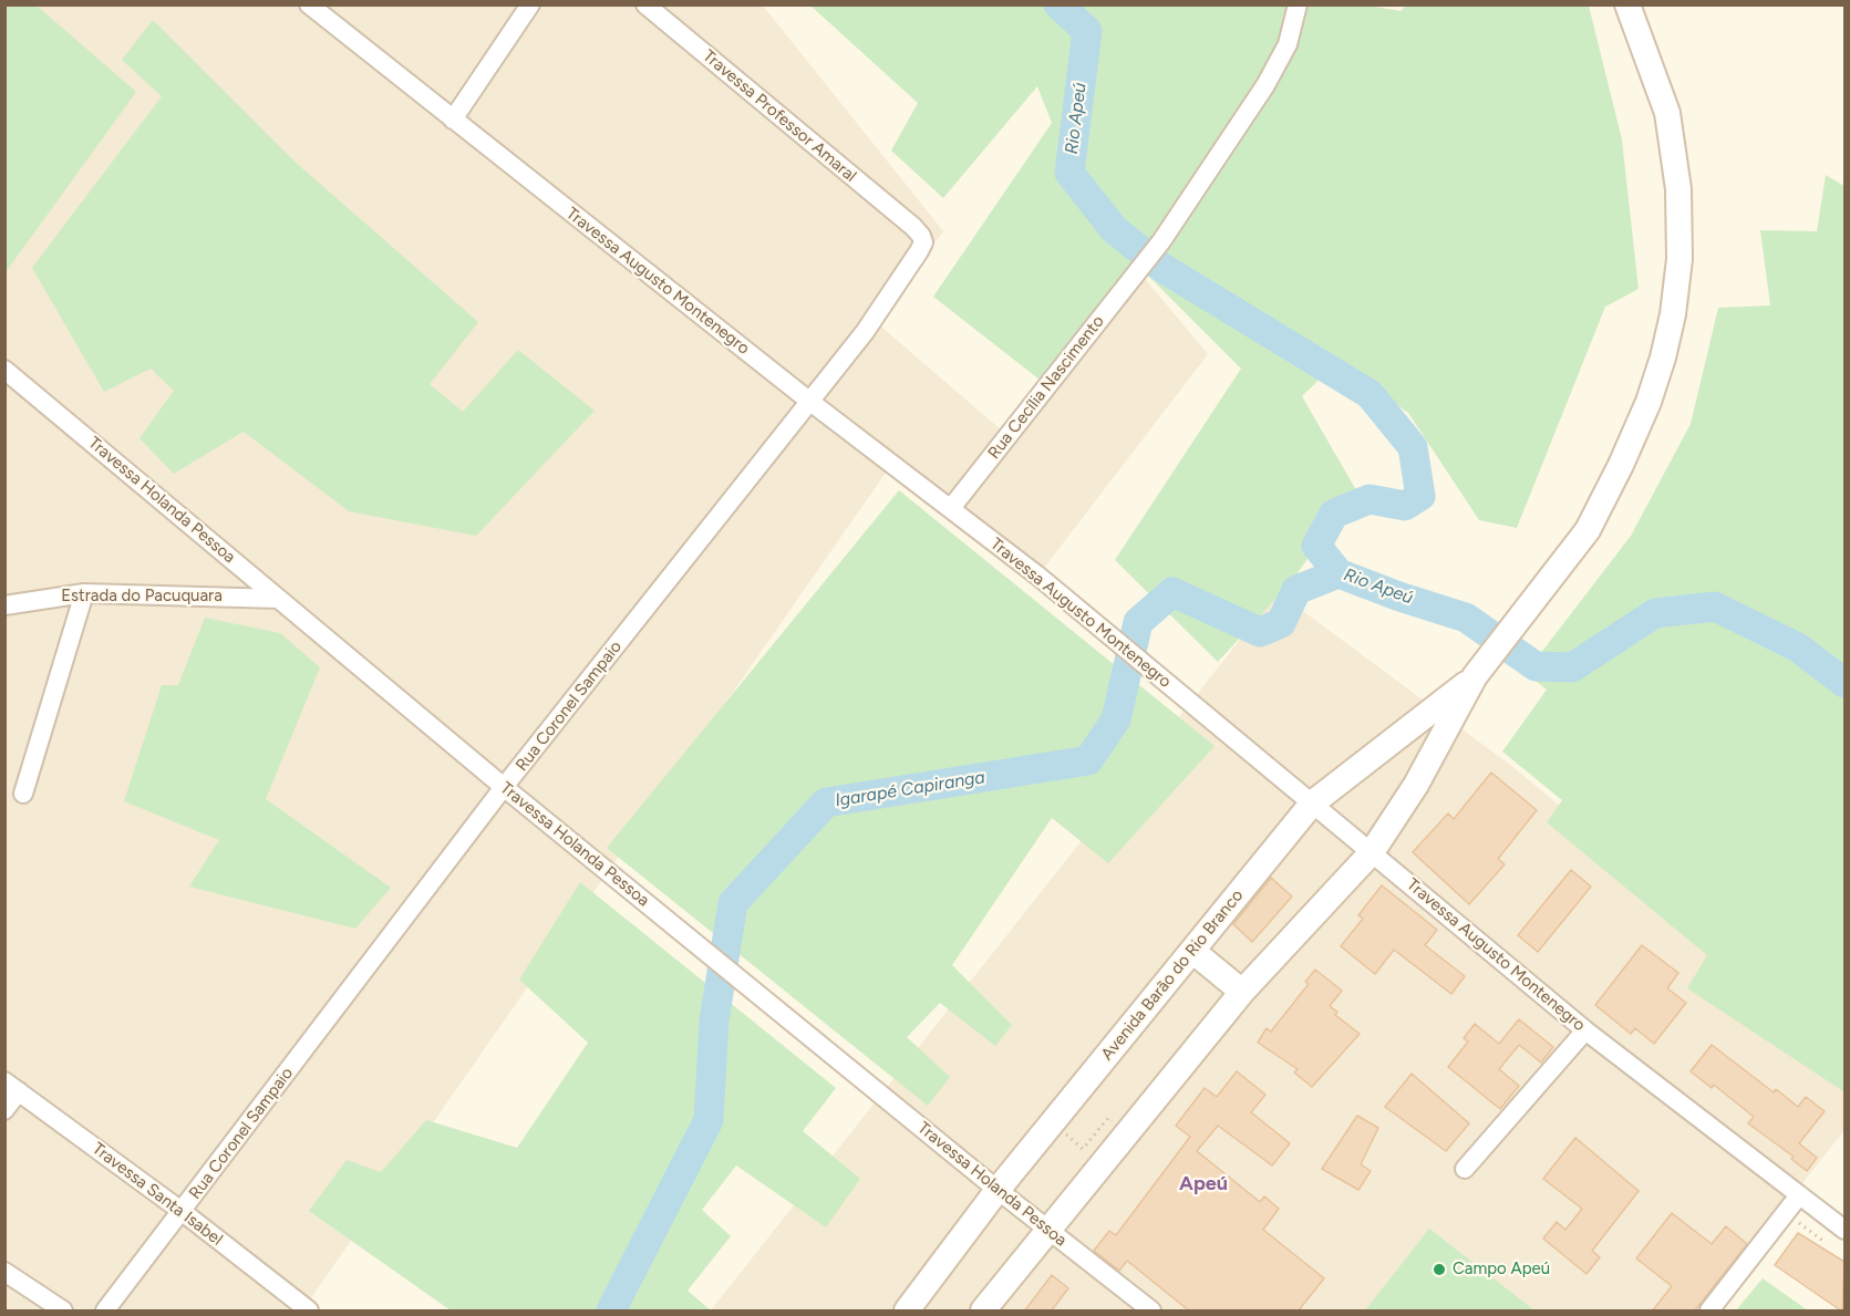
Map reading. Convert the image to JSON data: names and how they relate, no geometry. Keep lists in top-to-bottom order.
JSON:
{
  "streets": {
    "main road": ["Avenida Barão do Rio Branco"],
    "street": [
      "Travessa Professor Amaral",
      "Travessa Augusto Montenegro",
      "Rua Cecília Nascimento",
      "Travessa Holanda Pessoa",
      "Estrada do Pacuquara",
      "Rua Coronel Sampaio",
      "Travessa Santa Isabel"
    ]
  },
  "crossings": [
    ["Travessa Professor Amaral", "Rua Coronel Sampaio"],
    ["Travessa Augusto Montenegro", "Rua Cecília Nascimento"],
    ["Travessa Augusto Montenegro", "Rua Coronel Sampaio"],
    ["Travessa Augusto Montenegro", "Avenida Barão do Rio Branco"],
    ["Travessa Holanda Pessoa", "Estrada do Pacuquara"],
    ["Travessa Holanda Pessoa", "Rua Coronel Sampaio"],
    ["Travessa Holanda Pessoa", "Avenida Barão do Rio Branco"],
    ["Rua Coronel Sampaio", "Travessa Santa Isabel"]
  ],
  "districts": ["Apeú"],
  "water": ["Rio Apeú", "Igarapé Capiranga"],
  "places": ["Campo Apeú"]
}
